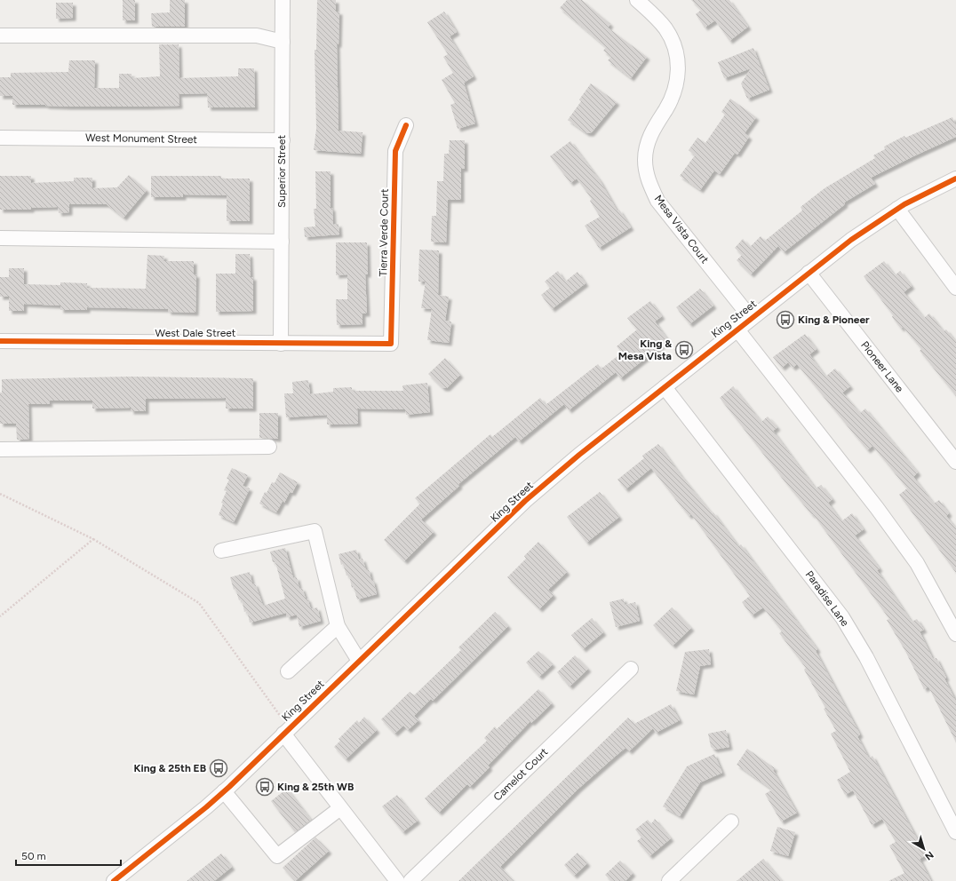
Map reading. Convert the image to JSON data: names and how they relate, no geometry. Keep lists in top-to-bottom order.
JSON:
{
  "streets": {
    "street": [
      "West Monument Street",
      "Superior Street",
      "Mesa Vista Court",
      "Tierra Verde Court",
      "King Street",
      "West Dale Street",
      "Pioneer Lane",
      "Paradise Lane",
      "Camelot Court"
    ]
  },
  "crossings": [
    ["West Monument Street", "Superior Street"],
    ["Superior Street", "West Dale Street"],
    ["Mesa Vista Court", "King Street"],
    ["Tierra Verde Court", "West Dale Street"],
    ["King Street", "Pioneer Lane"],
    ["King Street", "Paradise Lane"]
  ],
  "places": {
    "bus stop": [
      "King & Pioneer",
      "King & Mesa Vista",
      "King & 25th EB",
      "King & 25th WB"
    ]
  },
  "scale_bar": "50 m",
  "north": "bottom right"
}
